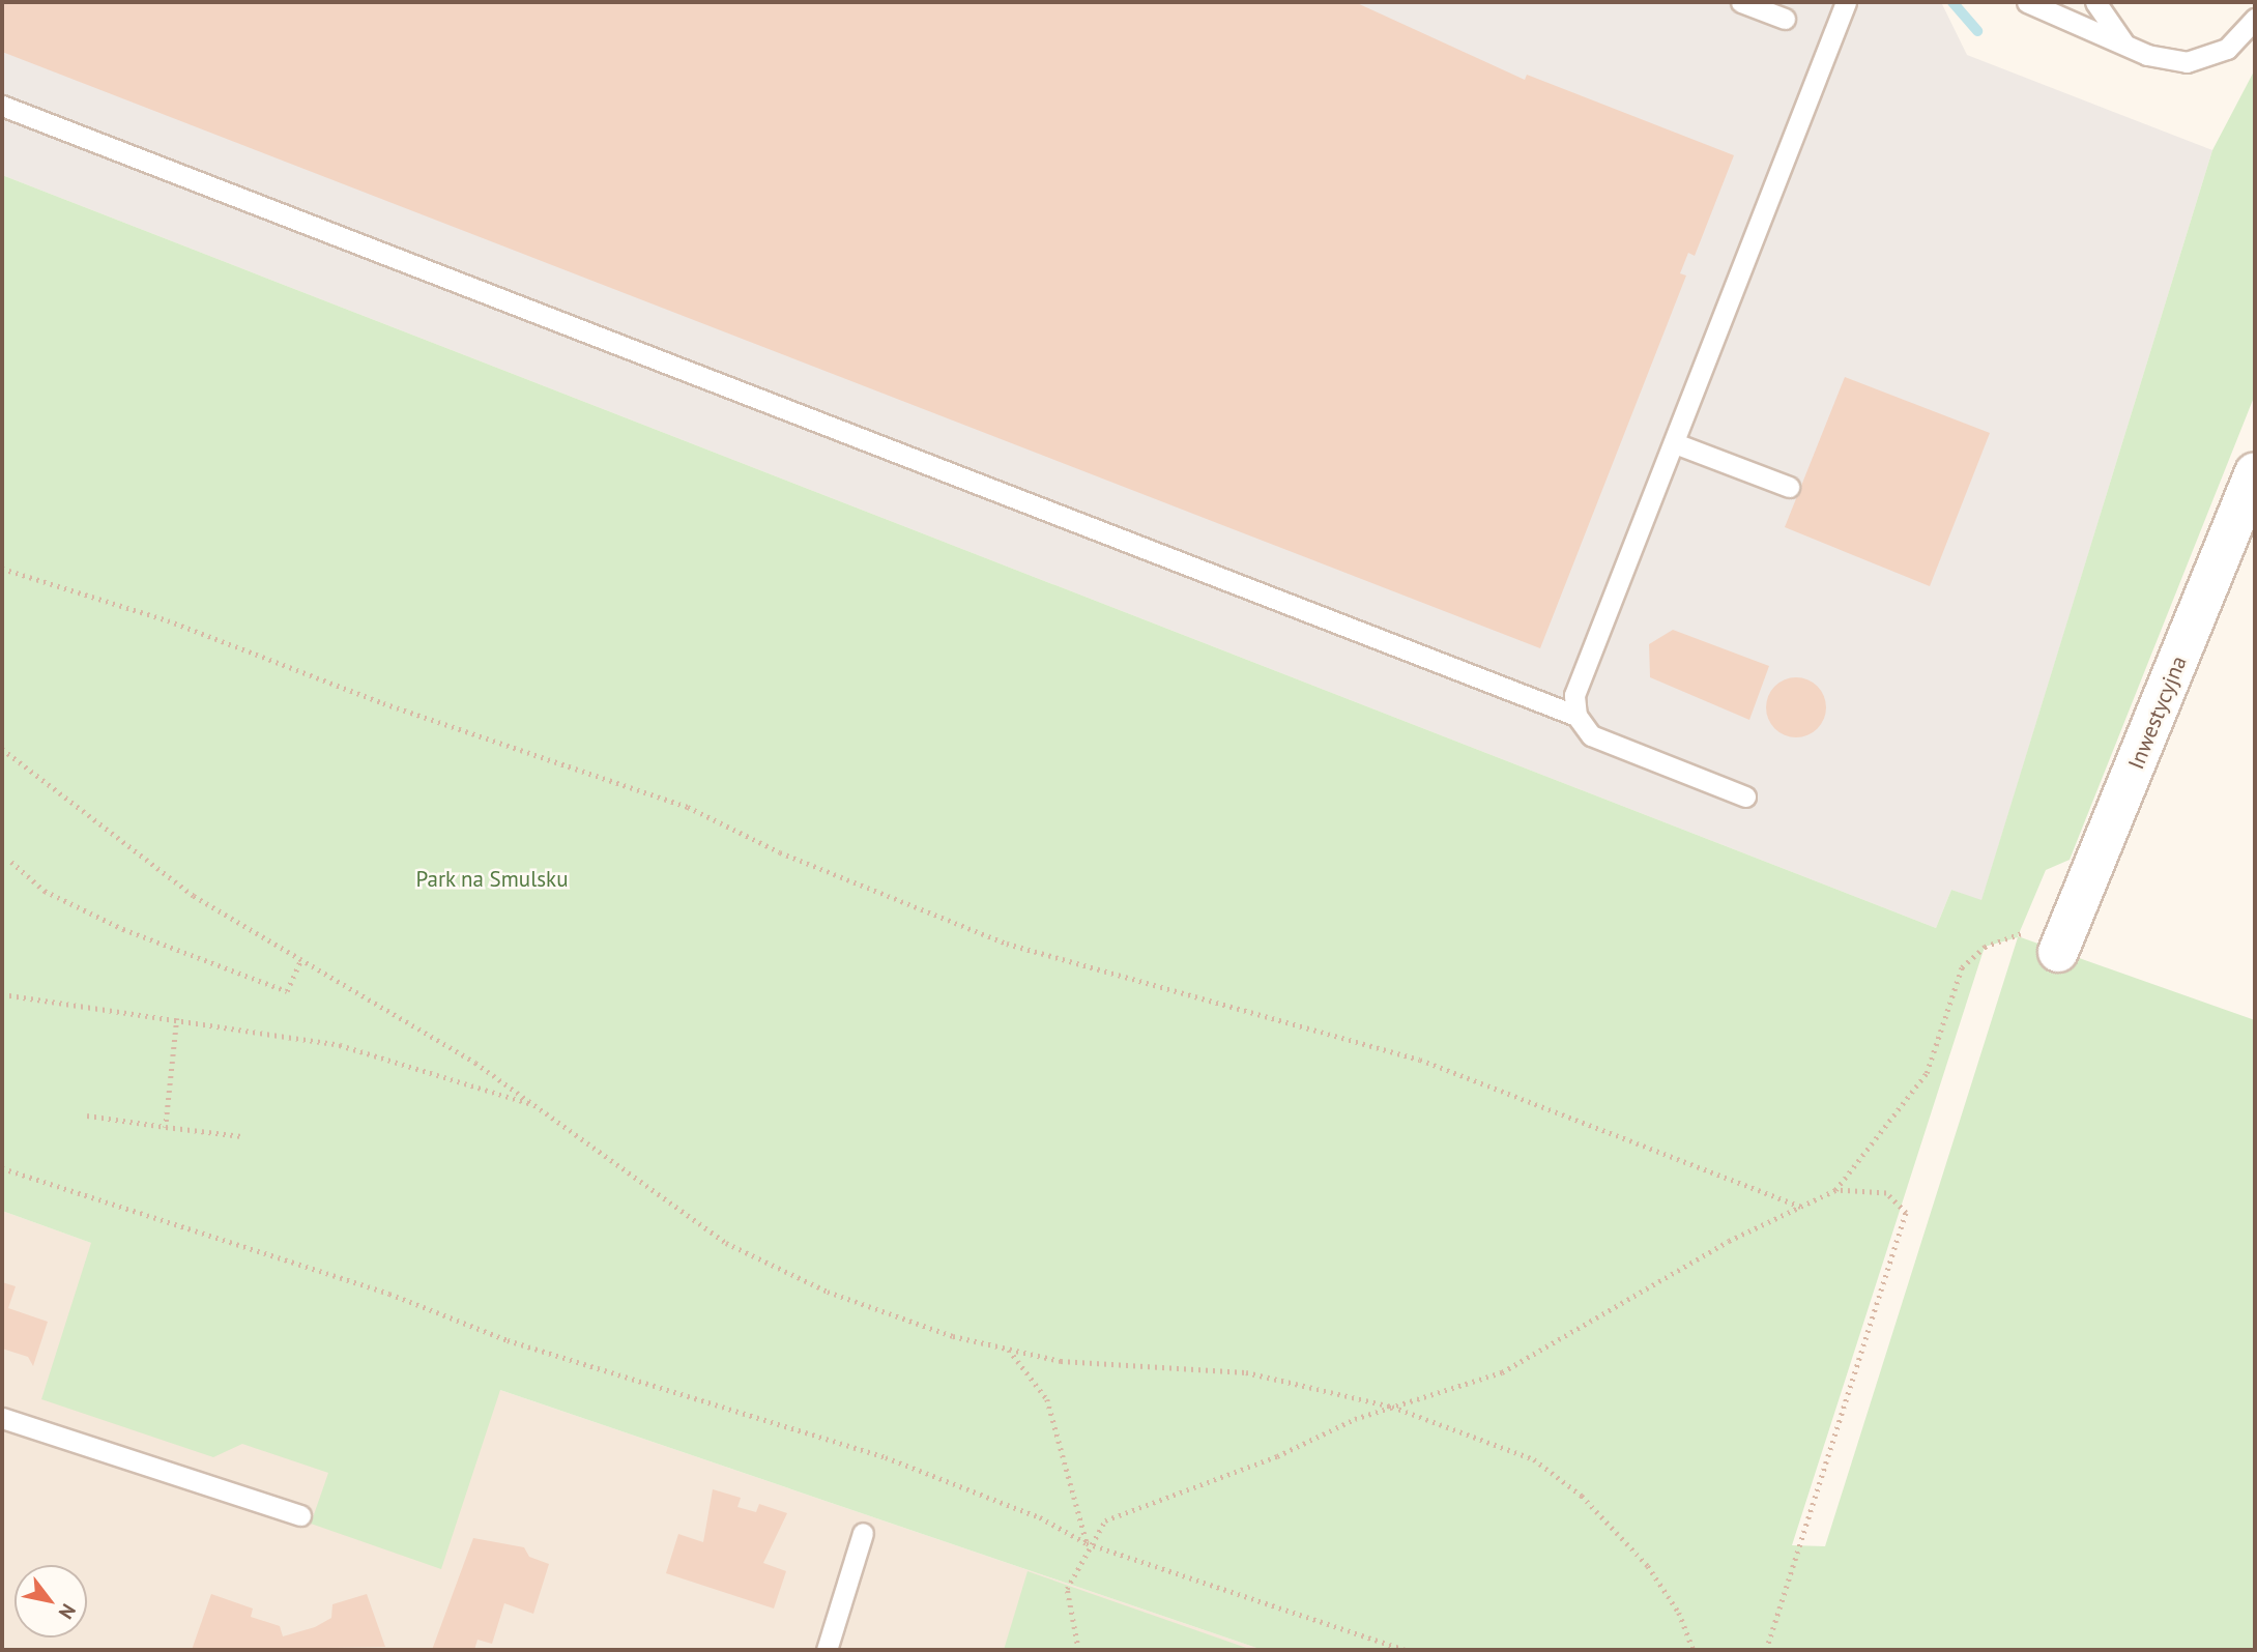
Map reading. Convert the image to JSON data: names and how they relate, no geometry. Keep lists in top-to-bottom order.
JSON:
{
  "streets": {
    "street": ["Inwestycyjna"]
  },
  "parks": ["Park na Smulsku"],
  "north": "bottom right"
}
